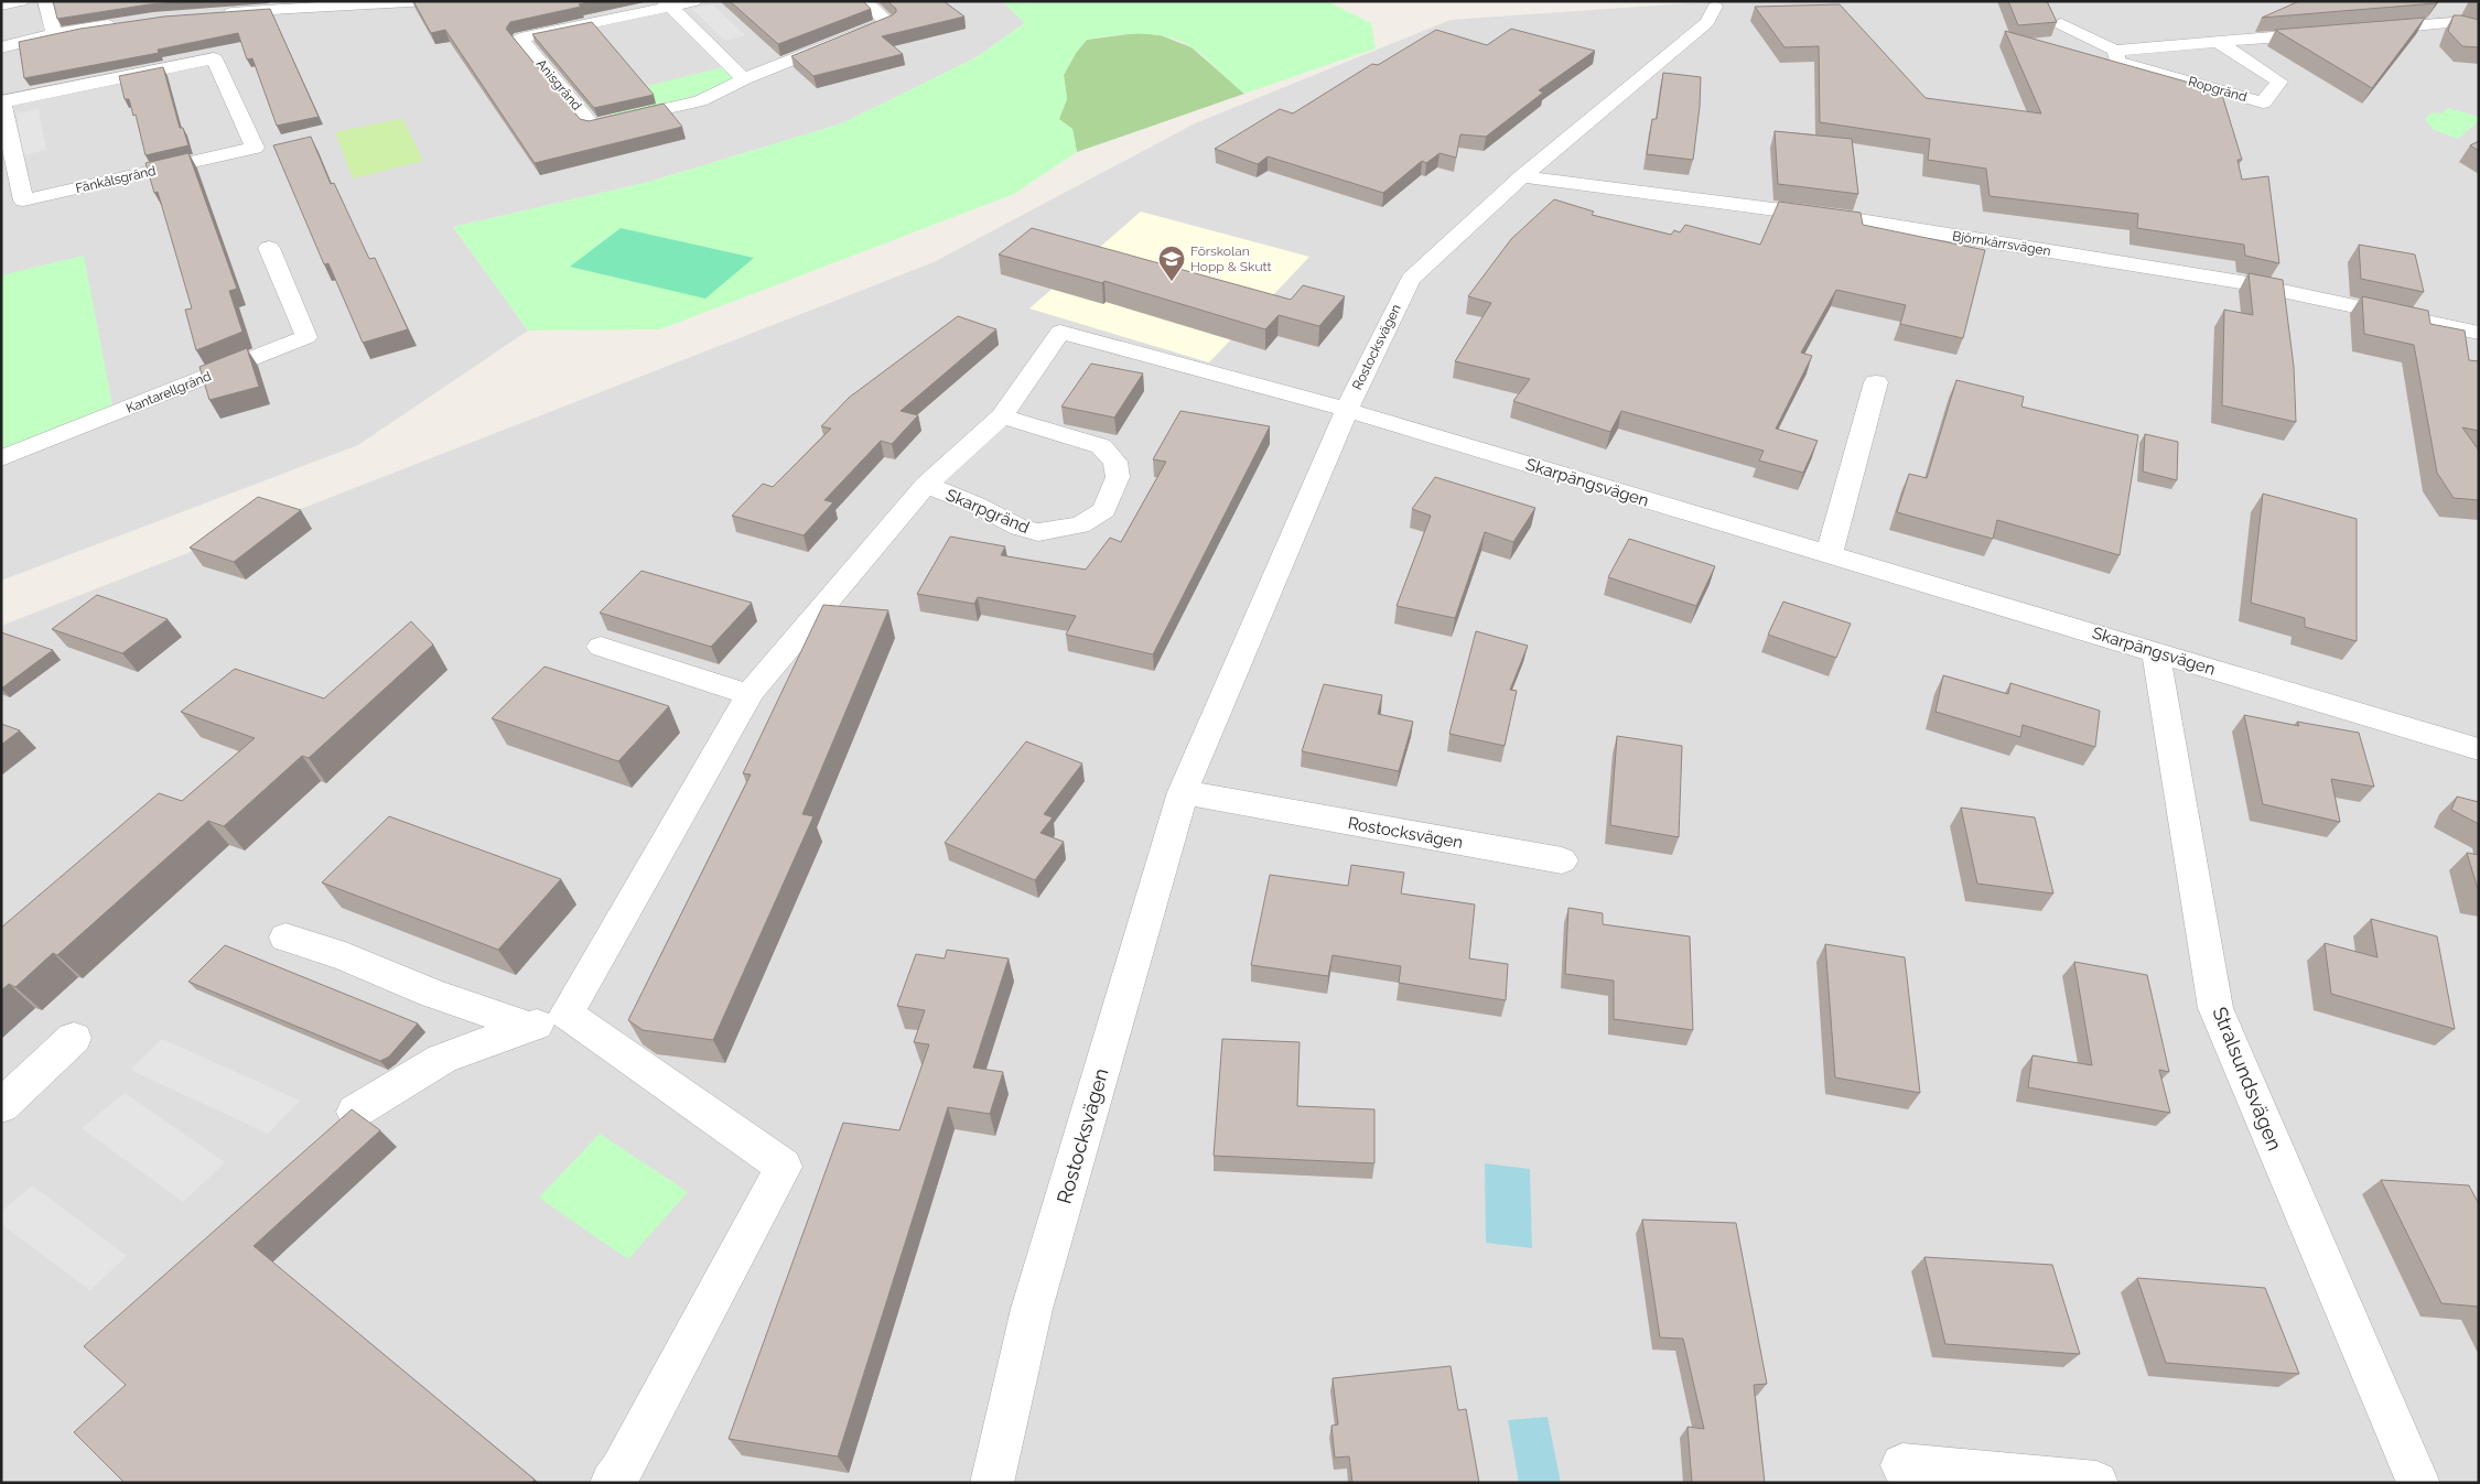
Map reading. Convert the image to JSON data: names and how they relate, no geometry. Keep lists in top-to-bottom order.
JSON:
{
  "streets": {
    "street": [
      "Anisgränd",
      "Ropgränd",
      "Fänkålsgränd",
      "Björnkärrsvägen",
      "Rostocksvägen",
      "Kantarellgränd",
      "Skarpängsvägen",
      "Skarpgränd",
      "Stralsundsvägen"
    ]
  },
  "crossings": [
    ["Björnkärrsvägen", "Rostocksvägen"],
    ["Rostocksvägen", "Skarpängsvägen"],
    ["Rostocksvägen", "Skarpgränd"],
    ["Skarpängsvägen", "Skarpgränd"],
    ["Skarpängsvägen", "Stralsundsvägen"]
  ],
  "places": {
    "school or university": ["Förskolan Hopp & Skutt"]
  }
}
